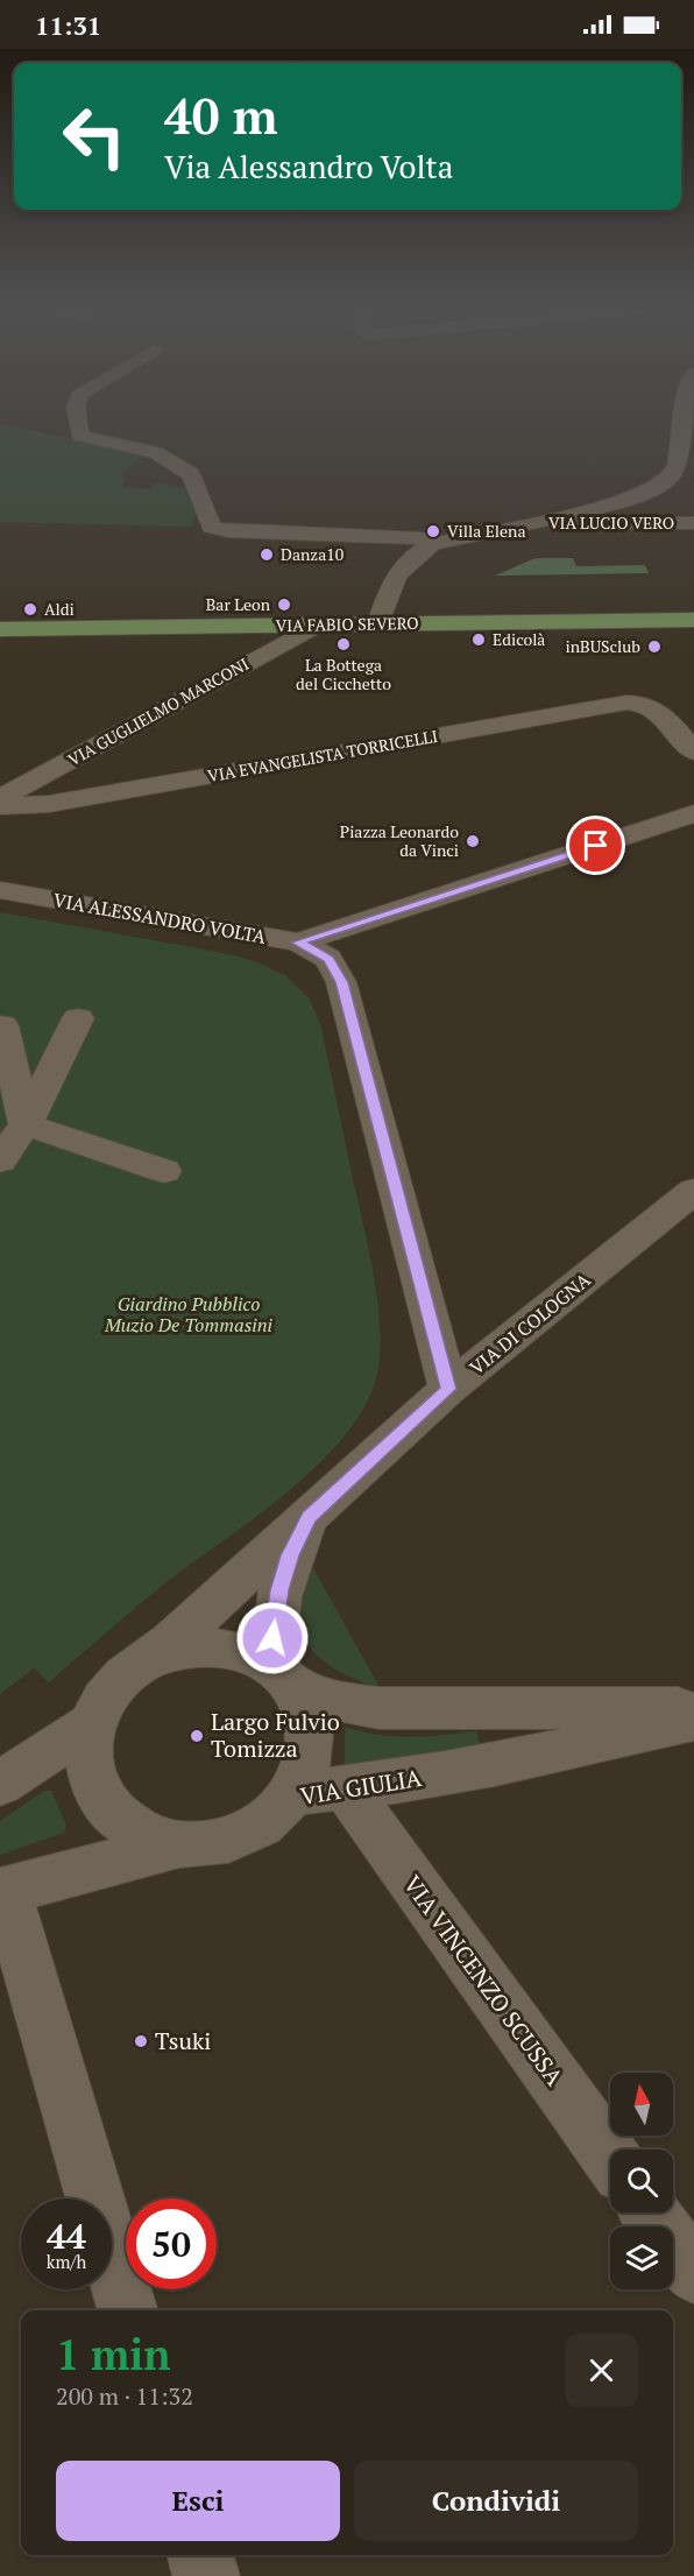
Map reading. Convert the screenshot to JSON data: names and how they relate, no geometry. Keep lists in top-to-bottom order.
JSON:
{
  "streets": {
    "main road": ["VIA FABIO SEVERO"],
    "street": [
      "VIA LUCIO VERO",
      "VIA GUGLIELMO MARCONI",
      "VIA EVANGELISTA TORRICELLI",
      "VIA ALESSANDRO VOLTA",
      "VIA DI COLOGNA",
      "VIA GIULIA",
      "VIA VINCENZO SCUSSA"
    ]
  },
  "crossings": [
    ["VIA FABIO SEVERO", "VIA GUGLIELMO MARCONI"],
    ["VIA ALESSANDRO VOLTA", "VIA DI COLOGNA"],
    ["VIA DI COLOGNA", "VIA GIULIA"],
    ["VIA GIULIA", "VIA VINCENZO SCUSSA"]
  ],
  "parks": ["Giardino Pubblico Muzio De Tommasini"],
  "places": [
    "Villa Elena",
    "Danza10",
    "Bar Leon",
    "Aldi",
    "Edicolà",
    "La Bottega del Cicchetto",
    "inBUSclub",
    "Piazza Leonardo da Vinci",
    "Largo Fulvio Tomizza",
    "Tsuki"
  ],
  "north": "top",
  "page": {
    "status": "11:31",
    "turn": ["40 m", "Via Alessandro Volta"],
    "speed": "44 km/h",
    "limit": "50",
    "heading": ["1 min", "200 m · 11:32"],
    "buttons": ["Esci", "Condividi"]
  }
}
